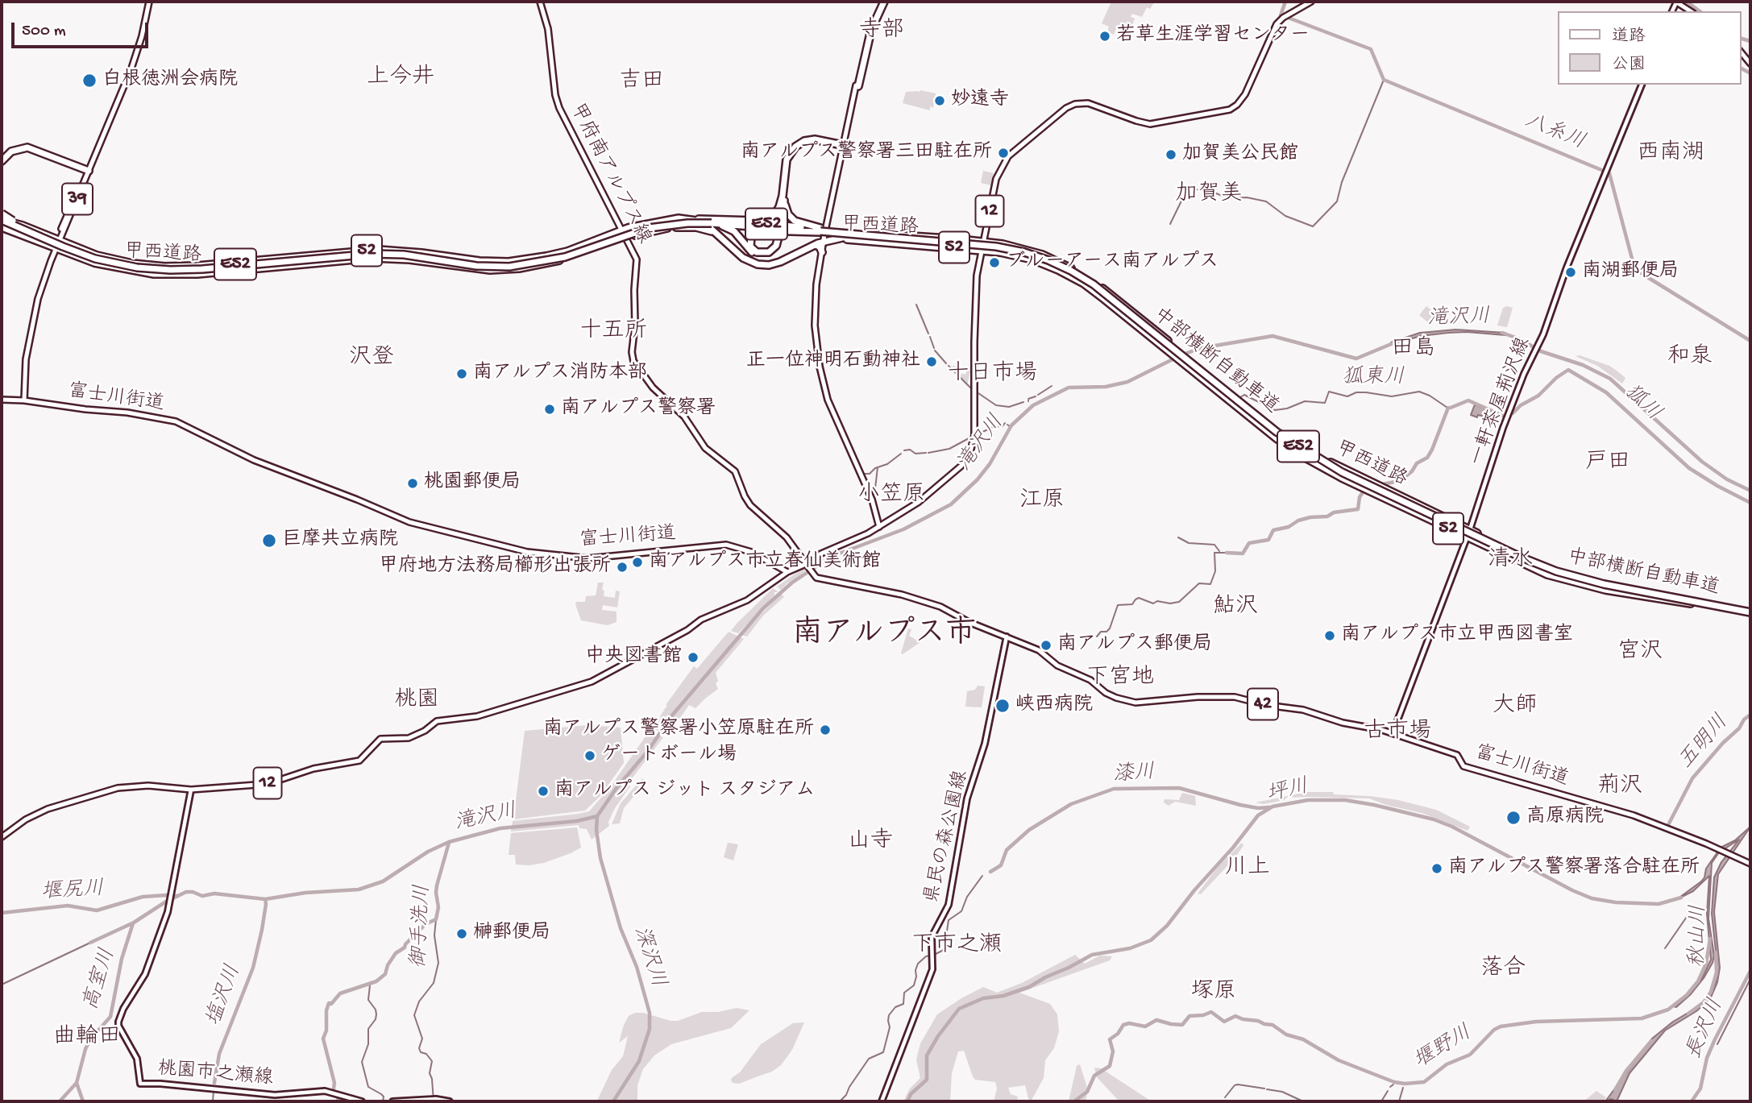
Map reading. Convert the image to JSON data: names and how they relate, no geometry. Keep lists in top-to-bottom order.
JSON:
{
  "streets": {
    "highway": [
      "E52",
      "甲西道路",
      "52",
      "中部横断自動車道"
    ],
    "main road": [
      "甲府南アルプス線",
      "39",
      "12",
      "富士川街道",
      "一軒茶屋荊沢線",
      "42",
      "県民の森公園線",
      "桃園市之瀬線"
    ]
  },
  "crossings": [
    ["甲府南アルプス線", "12"],
    ["甲府南アルプス線", "甲西道路"],
    ["甲府南アルプス線", "富士川街道"],
    ["39", "甲西道路"],
    ["39", "中部横断自動車道"],
    ["39", "富士川街道"],
    ["12", "甲西道路"],
    ["12", "富士川街道"],
    ["12", "桃園市之瀬線"],
    ["甲西道路", "中部横断自動車道"],
    ["甲西道路", "一軒茶屋荊沢線"],
    ["富士川街道", "一軒茶屋荊沢線"],
    ["富士川街道", "県民の森公園線"]
  ],
  "districts": [
    "寺部",
    "上今井",
    "吉田",
    "西南湖",
    "加賀美",
    "十五所",
    "田島",
    "和泉",
    "沢登",
    "十日市場",
    "戸田",
    "小笠原",
    "江原",
    "清水",
    "鮎沢",
    "南アルプス市",
    "宮沢",
    "下宮地",
    "桃園",
    "大師",
    "古市場",
    "荊沢",
    "山寺",
    "川上",
    "下市之瀬",
    "落合",
    "塚原",
    "曲輪田"
  ],
  "water": [
    "八糸川",
    "滝沢川",
    "狐東川",
    "狐川",
    "五明川",
    "漆川",
    "坪川",
    "堰尻川",
    "御手洗川",
    "秋山川",
    "深沢川",
    "高室川",
    "塩沢川",
    "長沢川",
    "堰野川"
  ],
  "places": [
    "若草生涯学習センター",
    "白根徳洲会病院",
    "妙遠寺",
    "南アルプス警察署三田駐在所",
    "加賀美公民館",
    "ブルーアース南アルプス",
    "南湖郵便局",
    "正一位神明石動神社",
    "南アルプス消防本部",
    "南アルプス警察署",
    "桃園郵便局",
    "巨摩共立病院",
    "南アルプス市立春仙美術館",
    "甲府地方法務局櫛形出張所",
    "南アルプス市立甲西図書室",
    "南アルプス郵便局",
    "中央図書館",
    "峡西病院",
    "南アルプス警察署小笠原駐在所",
    "ゲートボール場",
    "南アルプス ジット スタジアム",
    "高原病院",
    "南アルプス警察署落合駐在所",
    "榊郵便局"
  ],
  "legend": ["道路", "公園"],
  "scale_bar": "500 m"
}
